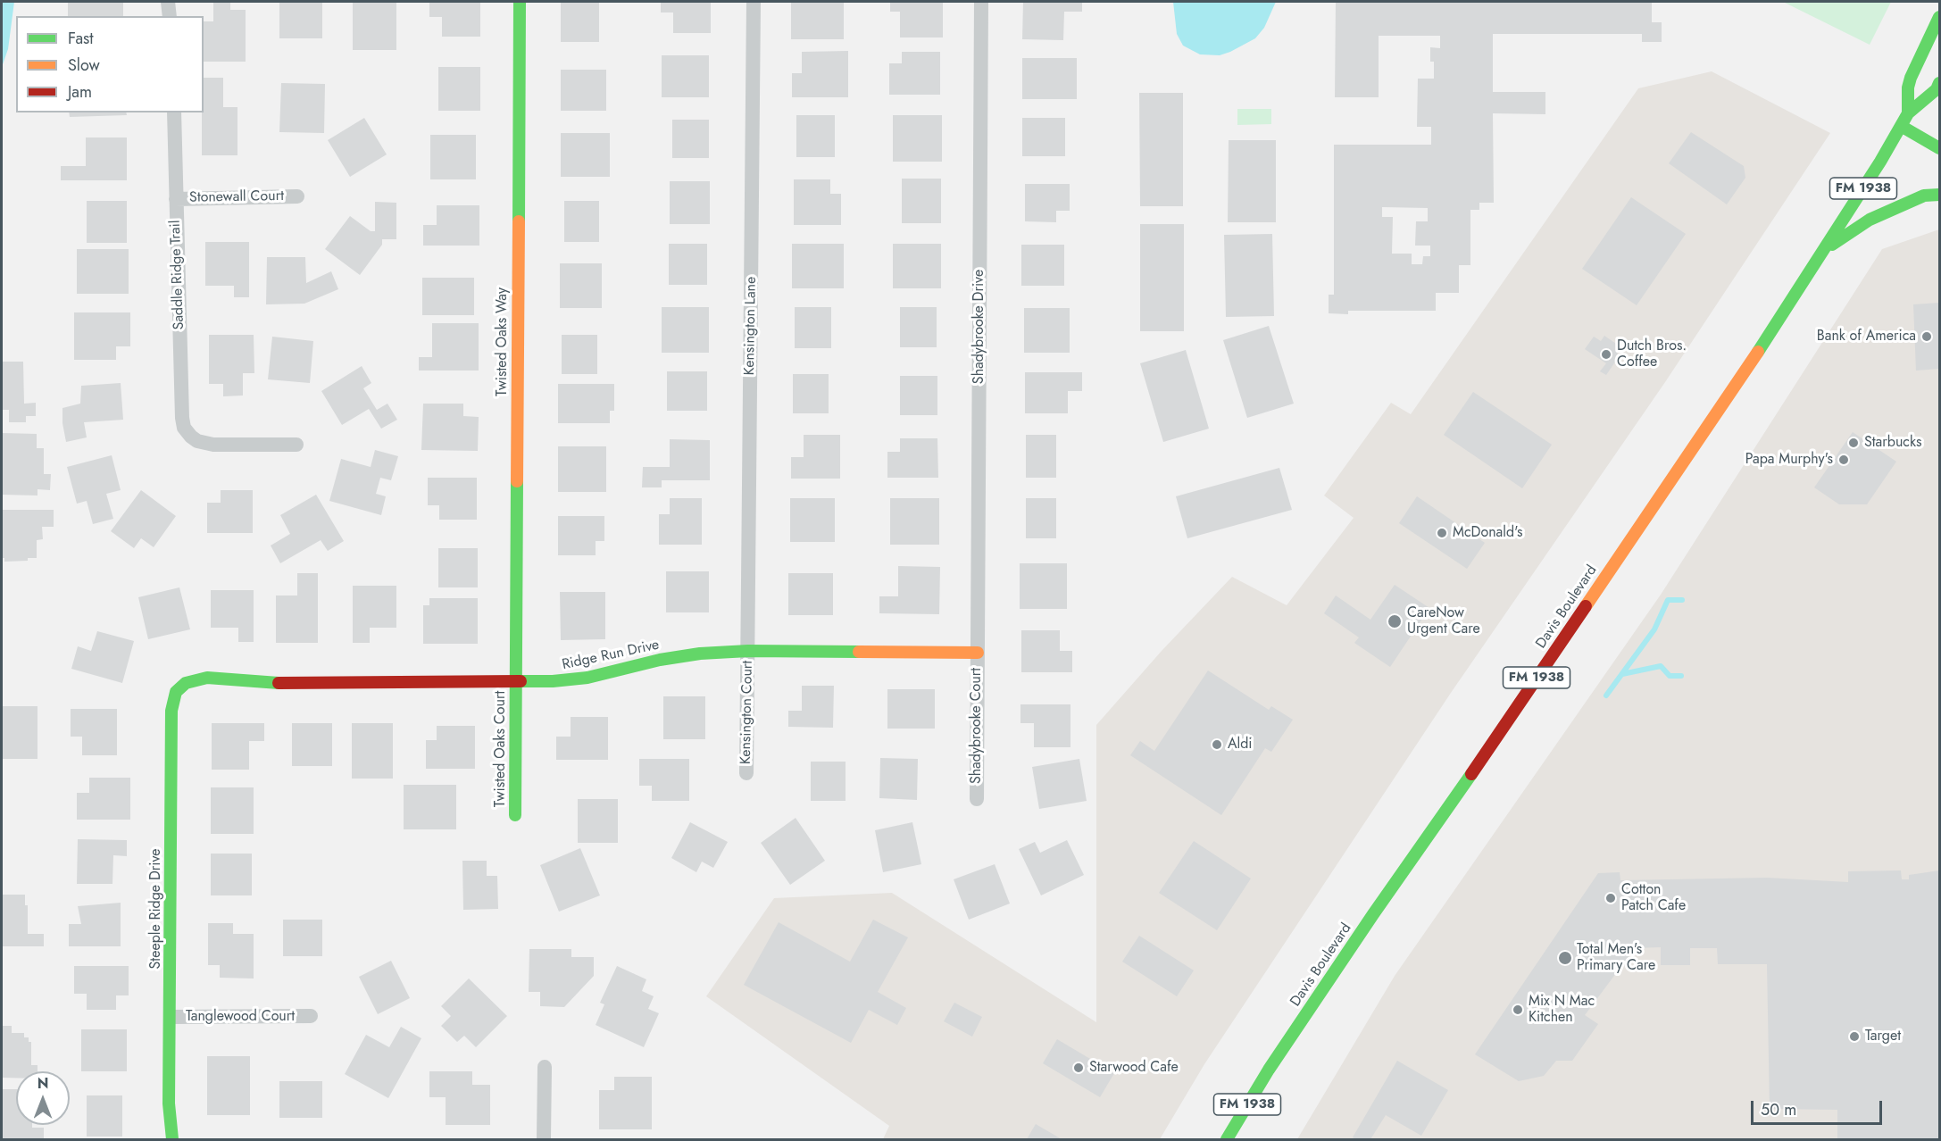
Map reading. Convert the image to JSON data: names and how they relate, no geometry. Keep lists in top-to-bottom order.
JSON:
{
  "streets": {
    "street": [
      "FM 1938",
      "Stonewall Court",
      "Saddle Ridge Trail",
      "Kensington Lane",
      "Shadybrooke Drive",
      "Twisted Oaks Way",
      "Davis Boulevard",
      "Ridge Run Drive",
      "Kensington Court",
      "Shadybrooke Court",
      "Twisted Oaks Court",
      "Steeple Ridge Drive",
      "Tanglewood Court"
    ]
  },
  "crossings": [
    ["Stonewall Court", "Saddle Ridge Trail"],
    ["Kensington Lane", "Ridge Run Drive"],
    ["Kensington Lane", "Kensington Court"],
    ["Shadybrooke Drive", "Ridge Run Drive"],
    ["Shadybrooke Drive", "Shadybrooke Court"],
    ["Twisted Oaks Way", "Ridge Run Drive"],
    ["Twisted Oaks Way", "Twisted Oaks Court"],
    ["Ridge Run Drive", "Kensington Court"],
    ["Ridge Run Drive", "Shadybrooke Court"],
    ["Ridge Run Drive", "Twisted Oaks Court"],
    ["Ridge Run Drive", "Steeple Ridge Drive"],
    ["Steeple Ridge Drive", "Tanglewood Court"]
  ],
  "places": [
    "Bank of America",
    "Dutch Bros. Coffee",
    "Starbucks",
    "Papa Murphy's",
    "McDonald's",
    "CareNow Urgent Care",
    "Aldi",
    "Cotton Patch Cafe",
    "Total Men's Primary Care",
    "Mix N Mac Kitchen",
    "Target",
    "Starwood Cafe"
  ],
  "legend": ["Fast", "Slow", "Jam"],
  "scale_bar": "50 m",
  "north": "top"
}
